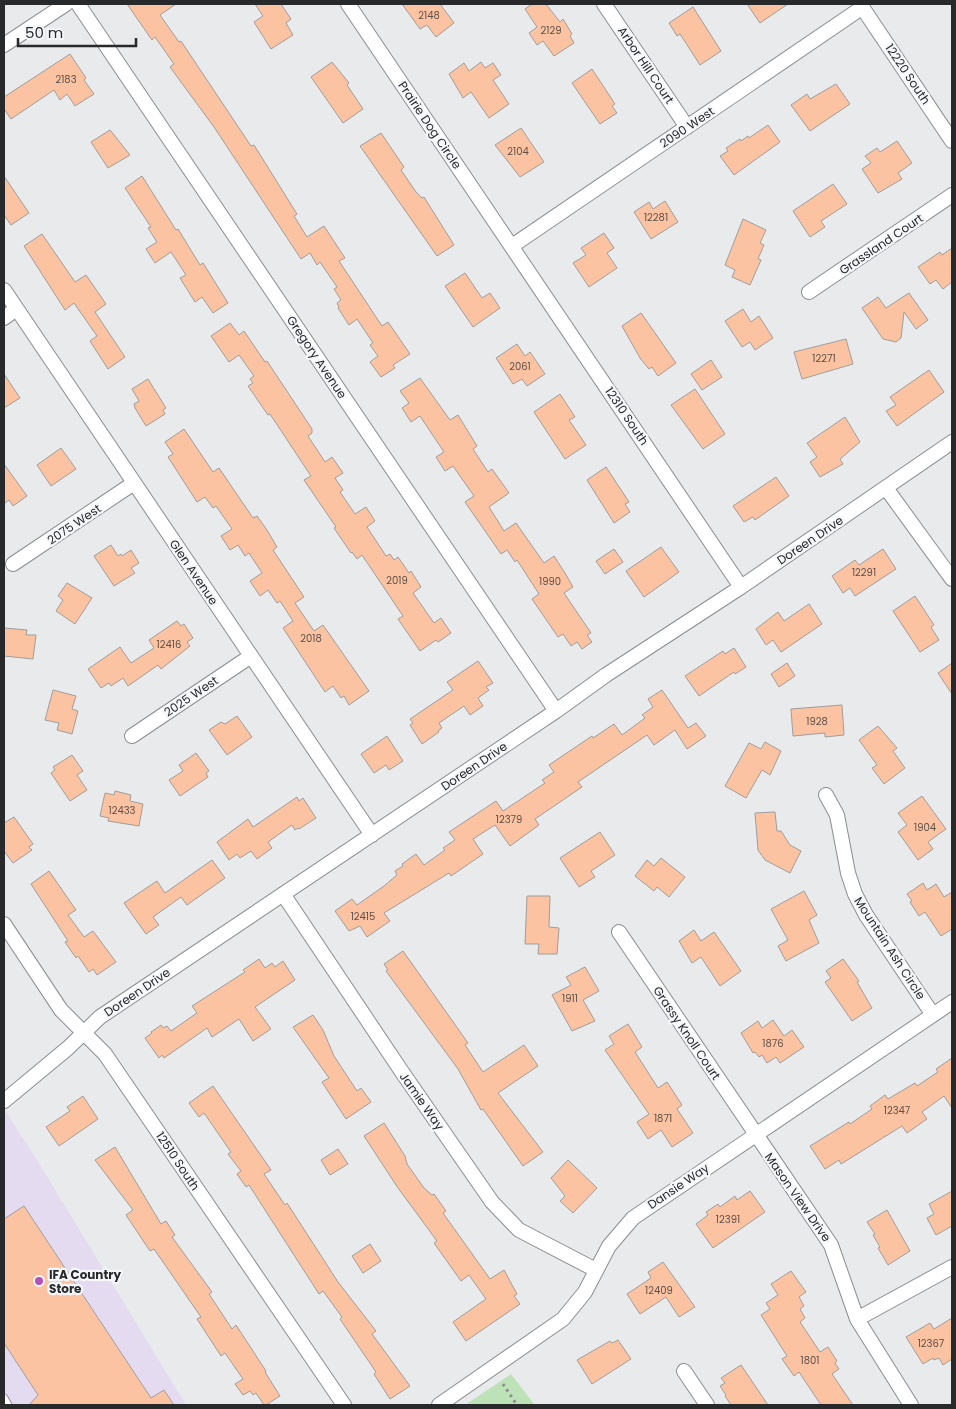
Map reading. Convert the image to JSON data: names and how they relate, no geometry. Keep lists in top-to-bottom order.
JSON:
{
  "streets": {
    "street": [
      "Arbor Hill Court",
      "12220 South",
      "Prairie Dog Circle",
      "2090 West",
      "Grassland Court",
      "Gregory Avenue",
      "12310 South",
      "2075 West",
      "Doreen Drive",
      "Glen Avenue",
      "2025 West",
      "Mountain Ash Circle",
      "Grassy Knoll Court",
      "Jamie Way",
      "12510 South",
      "Dansie Way",
      "Mason View Drive"
    ]
  },
  "crossings": [
    ["Arbor Hill Court", "2090 West"],
    ["12220 South", "2090 West"],
    ["Prairie Dog Circle", "2090 West"],
    ["Prairie Dog Circle", "12310 South"],
    ["2090 West", "12310 South"],
    ["Gregory Avenue", "Doreen Drive"],
    ["12310 South", "Doreen Drive"],
    ["2075 West", "Glen Avenue"],
    ["Doreen Drive", "Glen Avenue"],
    ["Doreen Drive", "Jamie Way"],
    ["Doreen Drive", "12510 South"],
    ["Glen Avenue", "2025 West"],
    ["Mountain Ash Circle", "Dansie Way"],
    ["Grassy Knoll Court", "Dansie Way"],
    ["Grassy Knoll Court", "Mason View Drive"],
    ["Jamie Way", "Dansie Way"],
    ["Dansie Way", "Mason View Drive"]
  ],
  "places": ["IFA Country Store"],
  "house_numbers": [
    "2148",
    "2129",
    "2183",
    "2104",
    "12281",
    "12271",
    "2061",
    "12291",
    "2019",
    "1990",
    "2018",
    "12416",
    "1928",
    "12433",
    "12379",
    "1904",
    "12415",
    "1911",
    "1876",
    "12347",
    "1871",
    "12391",
    "12409",
    "12367",
    "1801"
  ],
  "scale_bar": "50 m"
}
